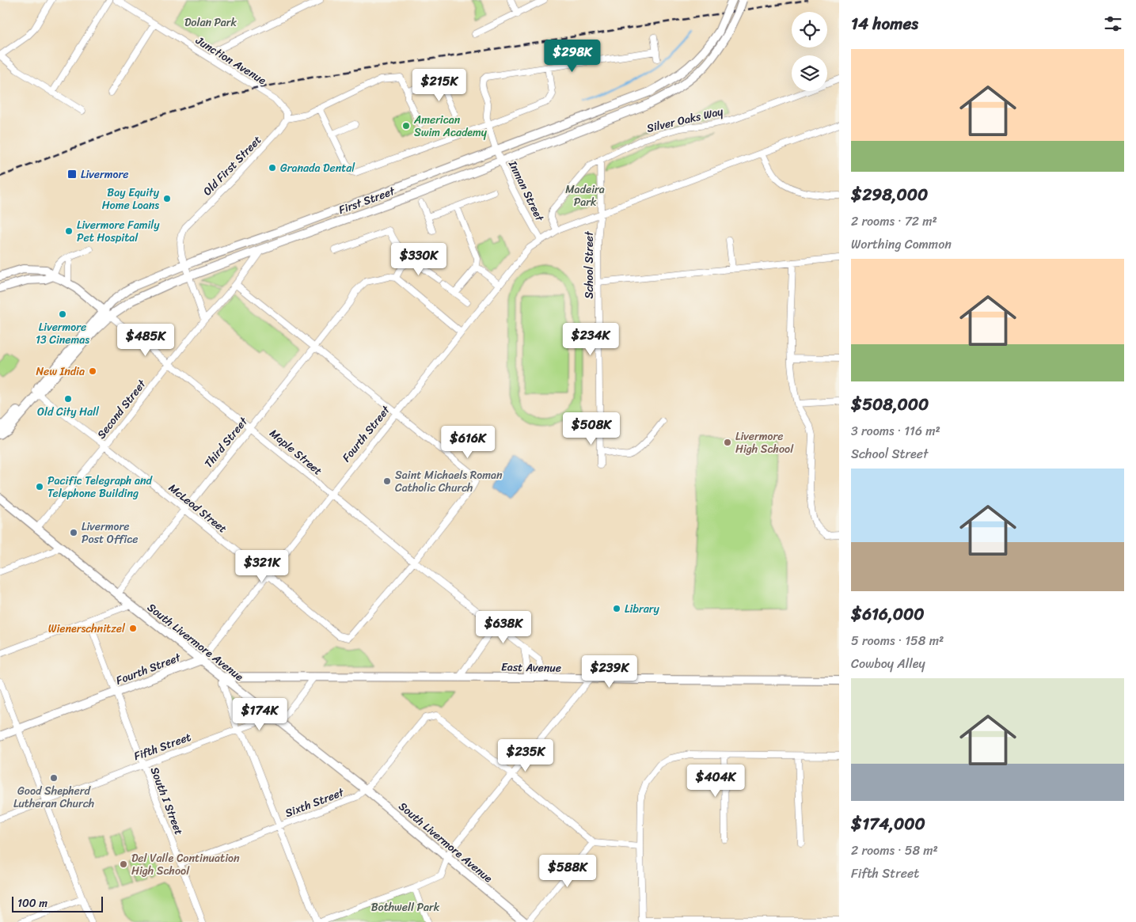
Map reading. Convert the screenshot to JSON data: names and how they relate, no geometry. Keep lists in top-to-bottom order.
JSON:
{
  "streets": {
    "main road": [
      "First Street",
      "Fourth Street",
      "Maple Street",
      "South Livermore Avenue",
      "East Avenue"
    ],
    "street": [
      "Junction Avenue",
      "Silver Oaks Way",
      "Old First Street",
      "Inman Street",
      "School Street",
      "Second Street",
      "Third Street",
      "McLeod Street",
      "Fifth Street",
      "South I Street",
      "Sixth Street"
    ]
  },
  "crossings": [
    ["Junction Avenue", "Old First Street"],
    ["Silver Oaks Way", "School Street"],
    ["Silver Oaks Way", "Fourth Street"],
    ["Old First Street", "First Street"],
    ["Old First Street", "Second Street"],
    ["Inman Street", "First Street"],
    ["Inman Street", "Fourth Street"],
    ["First Street", "Second Street"],
    ["First Street", "Maple Street"],
    ["First Street", "McLeod Street"],
    ["School Street", "Fourth Street"],
    ["Second Street", "Maple Street"],
    ["Second Street", "McLeod Street"],
    ["Second Street", "South Livermore Avenue"],
    ["Fourth Street", "Maple Street"],
    ["Fourth Street", "McLeod Street"],
    ["Fourth Street", "South Livermore Avenue"],
    ["Fourth Street", "South I Street"],
    ["Third Street", "Maple Street"],
    ["Third Street", "McLeod Street"],
    ["Third Street", "South Livermore Avenue"],
    ["Maple Street", "McLeod Street"],
    ["Maple Street", "East Avenue"],
    ["South Livermore Avenue", "East Avenue"],
    ["South Livermore Avenue", "Fifth Street"],
    ["South Livermore Avenue", "Sixth Street"],
    ["Fifth Street", "South I Street"],
    ["South I Street", "Sixth Street"]
  ],
  "parks": ["Dolan Park", "Madeira Park", "Bothwell Park"],
  "places": {
    "other": [
      "American Swim Academy",
      "Granada Dental",
      "Bay Equity Home Loans",
      "Livermore Family Pet Hospital",
      "Livermore 13 Cinemas",
      "New India",
      "Old City Hall",
      "Livermore High School",
      "Saint Michaels Roman Catholic Church",
      "Pacific Telegraph and Telephone Building",
      "Livermore Post Office",
      "Library",
      "Wienerschnitzel",
      "Good Shepherd Lutheran Church",
      "Del Valle Continuation High School"
    ],
    "transit": ["Livermore"]
  },
  "scale_bar": "100 m",
  "page": {
    "heading": "14 homes",
    "price": [
      "$298K",
      "$215K",
      "$330K",
      "$234K",
      "$485K",
      "$508K",
      "$616K",
      "$321K",
      "$638K",
      "$239K",
      "$174K",
      "$235K",
      "$404K",
      "$588K"
    ],
    "list": [
      {
        "name": "$298,000",
        "note": "2 rooms · 72 m² · Worthing Common"
      },
      {
        "name": "$508,000",
        "note": "3 rooms · 116 m² · School Street"
      },
      {
        "name": "$616,000",
        "note": "5 rooms · 158 m² · Cowboy Alley"
      },
      {
        "name": "$174,000",
        "note": "2 rooms · 58 m² · Fifth Street"
      }
    ],
    "scale": "100 m"
  }
}
